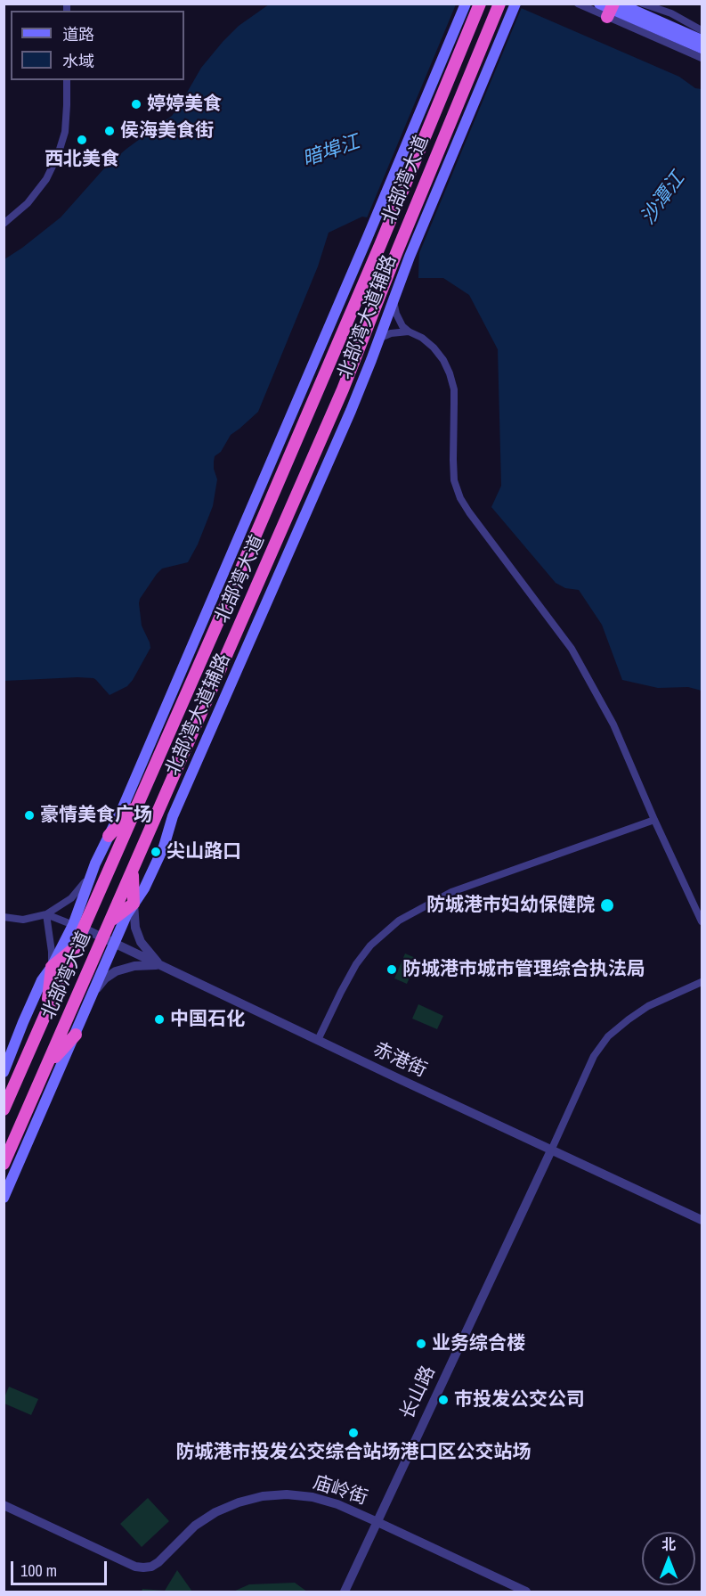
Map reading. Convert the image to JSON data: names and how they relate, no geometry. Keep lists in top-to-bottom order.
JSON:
{
  "streets": {
    "highway": ["北部湾大道"],
    "main road": ["北部湾大道辅路"],
    "street": ["赤港街", "长山路", "庙岭街"]
  },
  "crossings": [
    ["北部湾大道", "北部湾大道辅路"],
    ["北部湾大道", "赤港街"],
    ["北部湾大道辅路", "赤港街"],
    ["赤港街", "长山路"],
    ["长山路", "庙岭街"]
  ],
  "water": ["暗埠江", "沙潭江"],
  "places": [
    "婷婷美食",
    "侯海美食街",
    "西北美食",
    "豪情美食广场",
    "尖山路口",
    "防城港市妇幼保健院",
    "防城港市城市管理综合执法局",
    "中国石化",
    "业务综合楼",
    "巿投发公交公司",
    "防城港市投发公交综合站场港口区公交站场"
  ],
  "legend": ["道路", "水域"],
  "scale_bar": "100 m",
  "north": "top"
}
